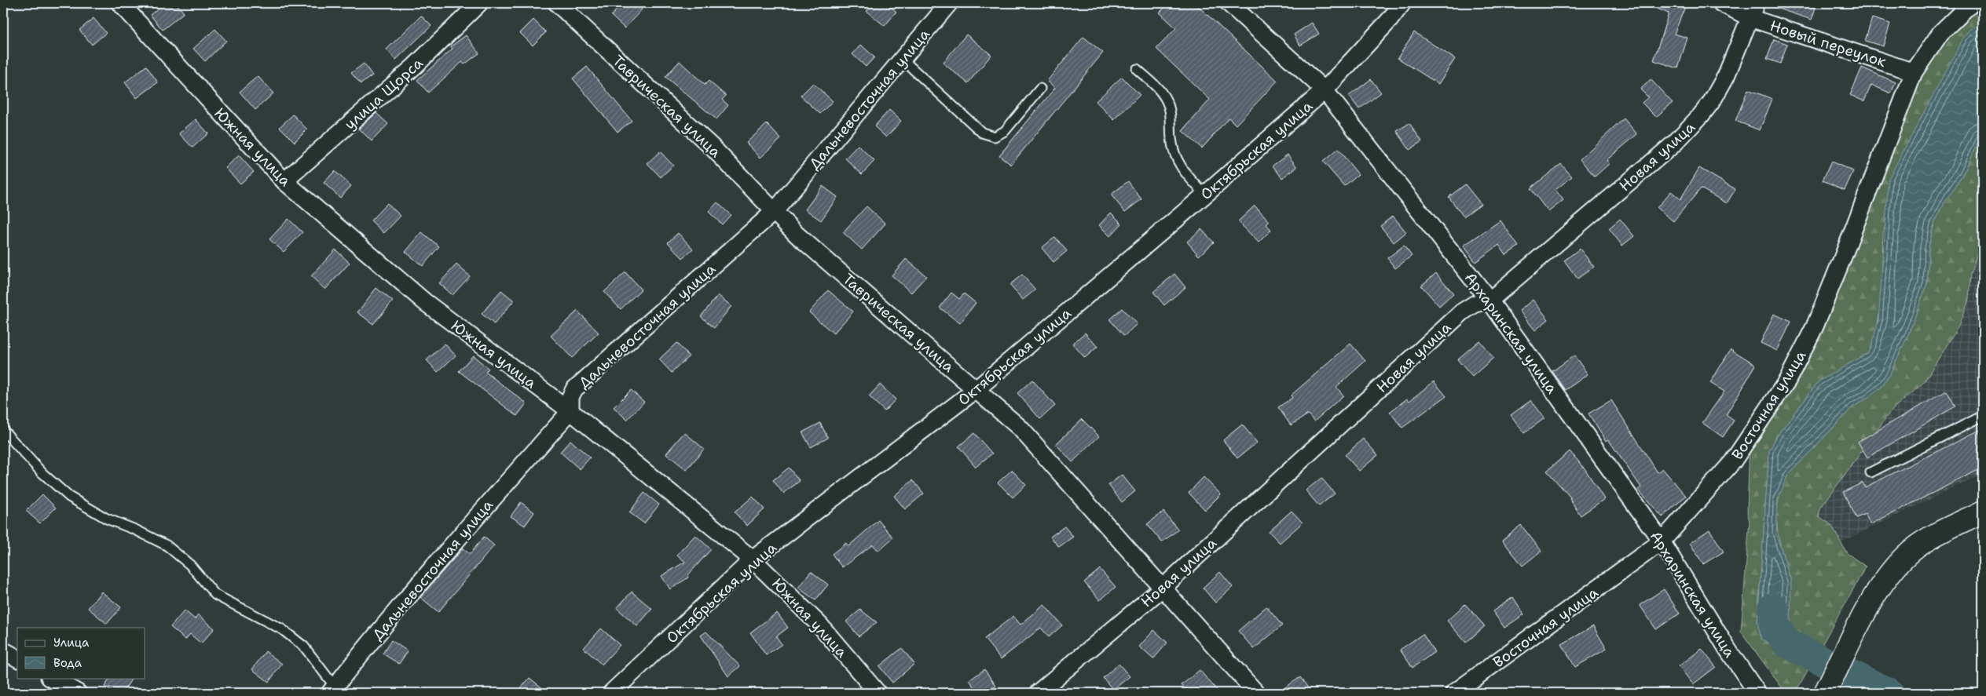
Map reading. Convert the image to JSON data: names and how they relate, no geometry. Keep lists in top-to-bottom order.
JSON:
{
  "streets": {
    "street": [
      "Новый переулок",
      "улица Щорса",
      "Дальневосточная улица",
      "Таврическая улица",
      "Южная улица",
      "Октябрьская улица",
      "Новая улица",
      "Архаринская улица",
      "Восточная улица"
    ]
  },
  "crossings": [
    ["Новый переулок", "Новая улица"],
    ["Новый переулок", "Восточная улица"],
    ["улица Щорса", "Южная улица"],
    ["Дальневосточная улица", "Таврическая улица"],
    ["Дальневосточная улица", "Южная улица"],
    ["Таврическая улица", "Октябрьская улица"],
    ["Таврическая улица", "Новая улица"],
    ["Южная улица", "Октябрьская улица"],
    ["Октябрьская улица", "Архаринская улица"],
    ["Новая улица", "Архаринская улица"],
    ["Архаринская улица", "Восточная улица"]
  ],
  "legend": ["Улица", "Вода"]
}
